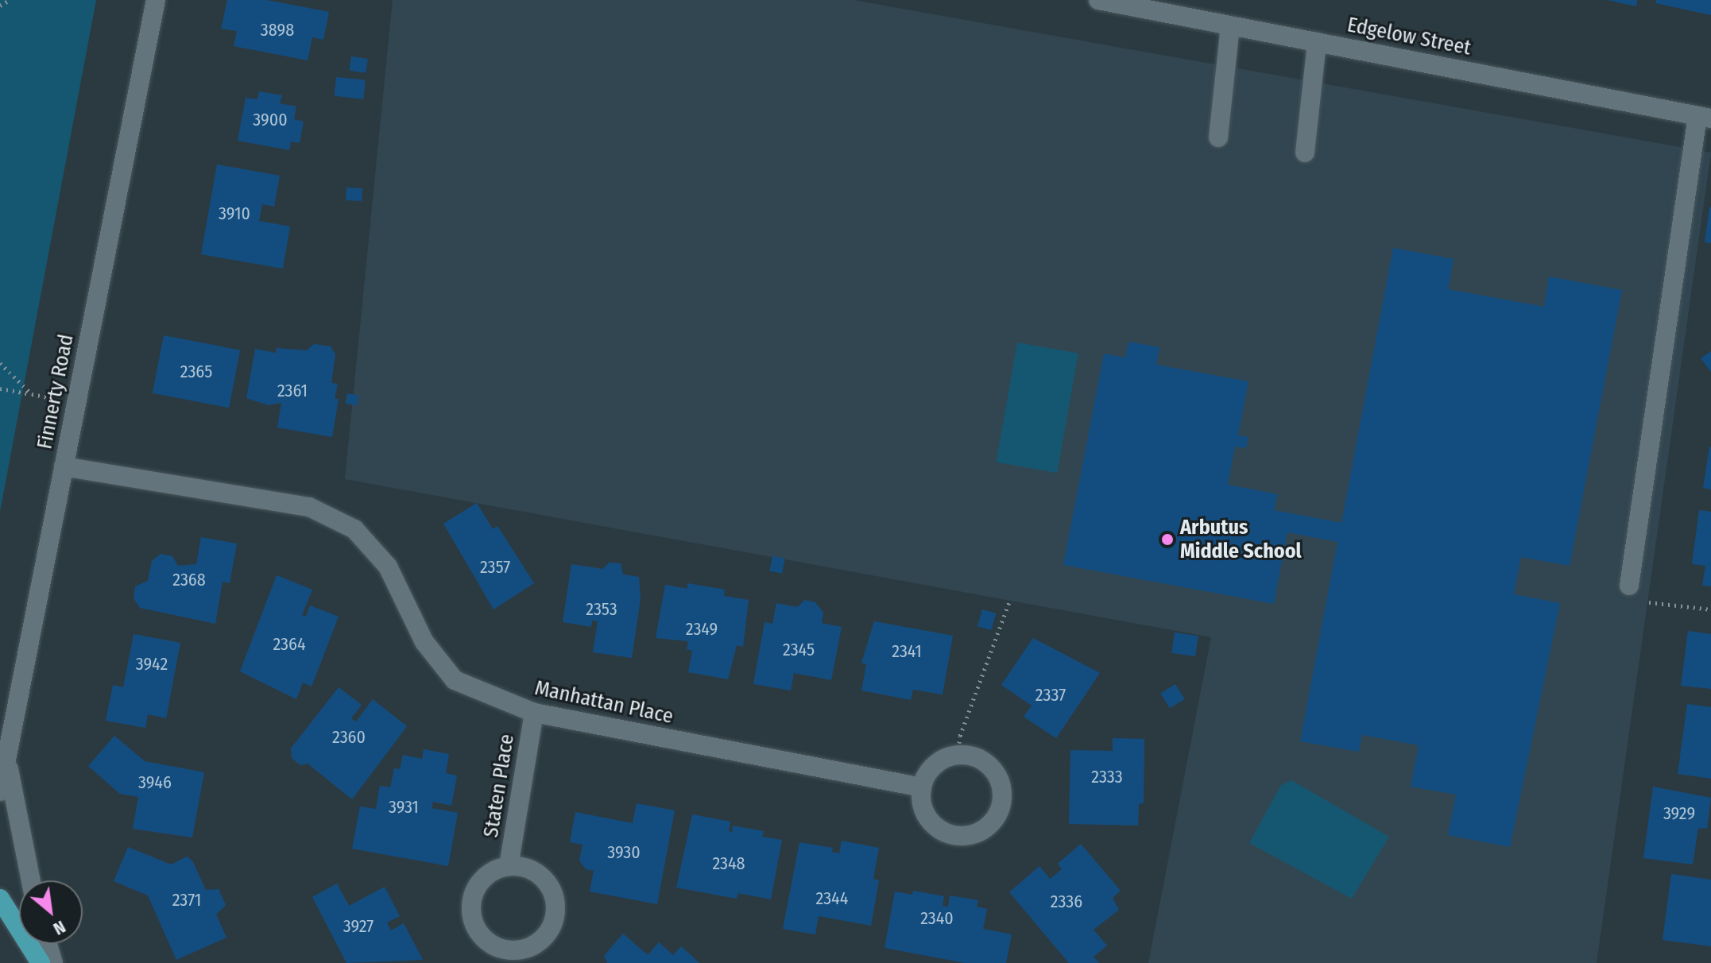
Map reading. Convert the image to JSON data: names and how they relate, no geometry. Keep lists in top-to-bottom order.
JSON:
{
  "streets": {
    "street": [
      "Edgelow Street",
      "Finnerty Road",
      "Manhattan Place",
      "Staten Place"
    ]
  },
  "crossings": [
    ["Finnerty Road", "Manhattan Place"],
    ["Manhattan Place", "Staten Place"]
  ],
  "places": ["Arbutus Middle School"],
  "house_numbers": [
    "3898",
    "3900",
    "3910",
    "2365",
    "2361",
    "2357",
    "2368",
    "2353",
    "2349",
    "2364",
    "2345",
    "2341",
    "3942",
    "2337",
    "2360",
    "2333",
    "3946",
    "3931",
    "3929",
    "3930",
    "2348",
    "2344",
    "2371",
    "2336",
    "2340",
    "3927"
  ],
  "north": "bottom right"
}
